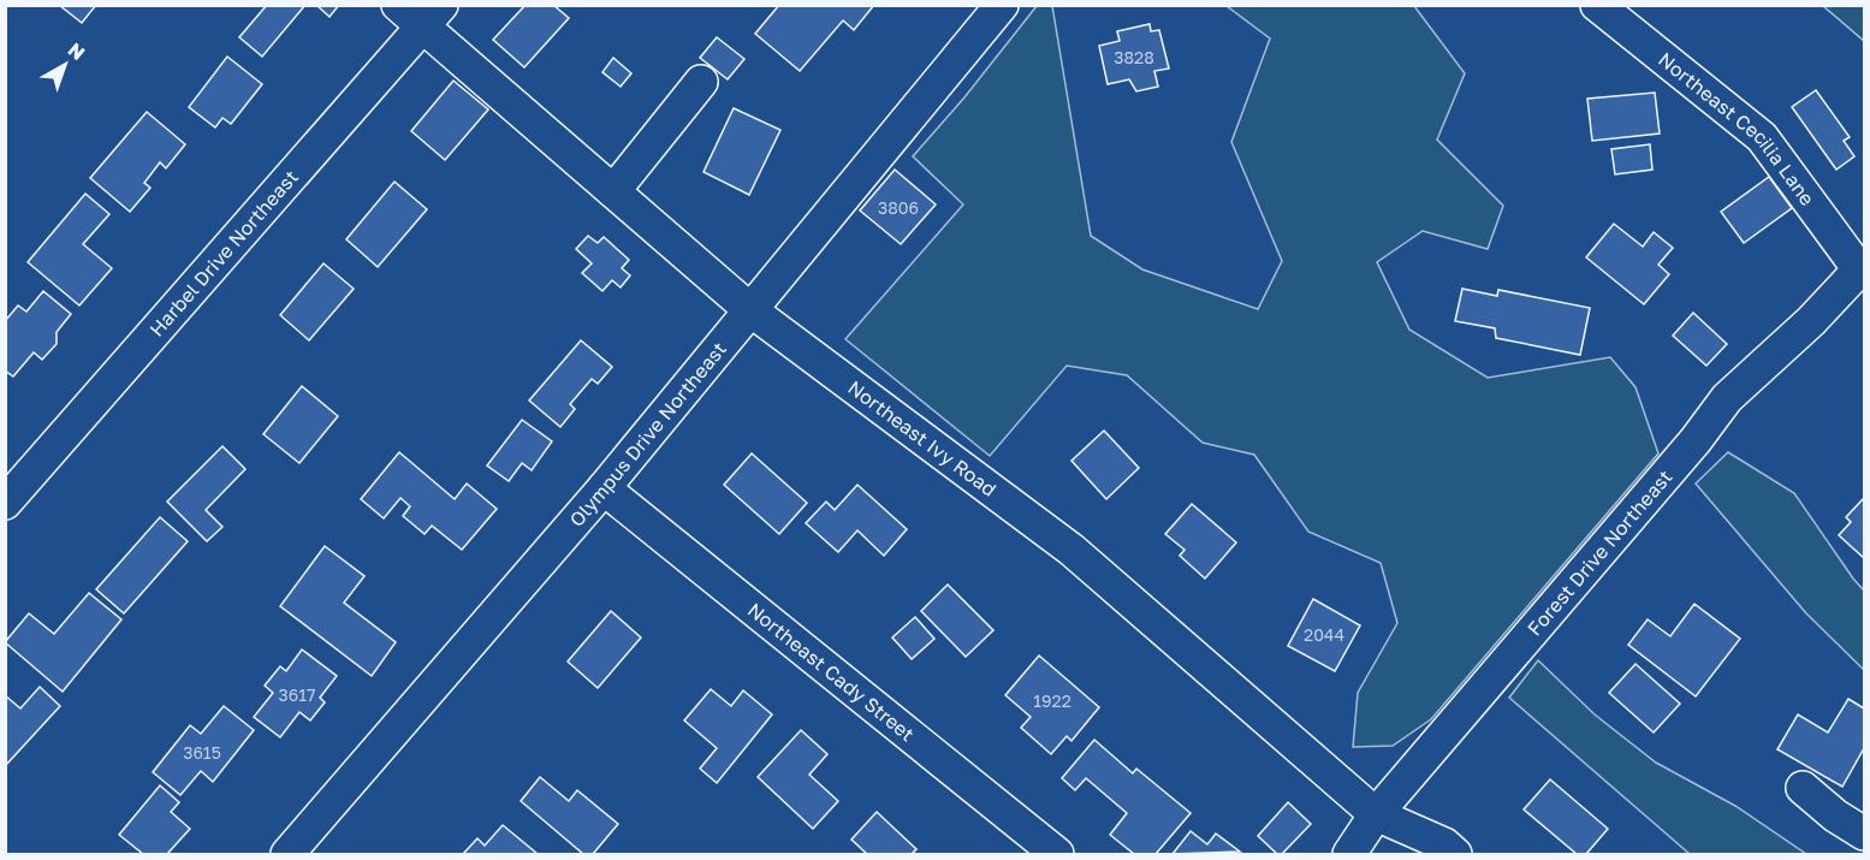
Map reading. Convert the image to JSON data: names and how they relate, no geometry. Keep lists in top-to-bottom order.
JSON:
{
  "streets": {
    "street": [
      "Northeast Cecilia Lane",
      "Harbel Drive Northeast",
      "Olympus Drive Northeast",
      "Northeast Ivy Road",
      "Forest Drive Northeast",
      "Northeast Cady Street"
    ]
  },
  "crossings": [
    ["Northeast Cecilia Lane", "Forest Drive Northeast"],
    ["Harbel Drive Northeast", "Northeast Ivy Road"],
    ["Olympus Drive Northeast", "Northeast Ivy Road"],
    ["Olympus Drive Northeast", "Northeast Cady Street"],
    ["Northeast Ivy Road", "Forest Drive Northeast"]
  ],
  "house_numbers": [
    "3828",
    "3806",
    "2044",
    "3617",
    "1922",
    "3615"
  ],
  "north": "top right"
}
